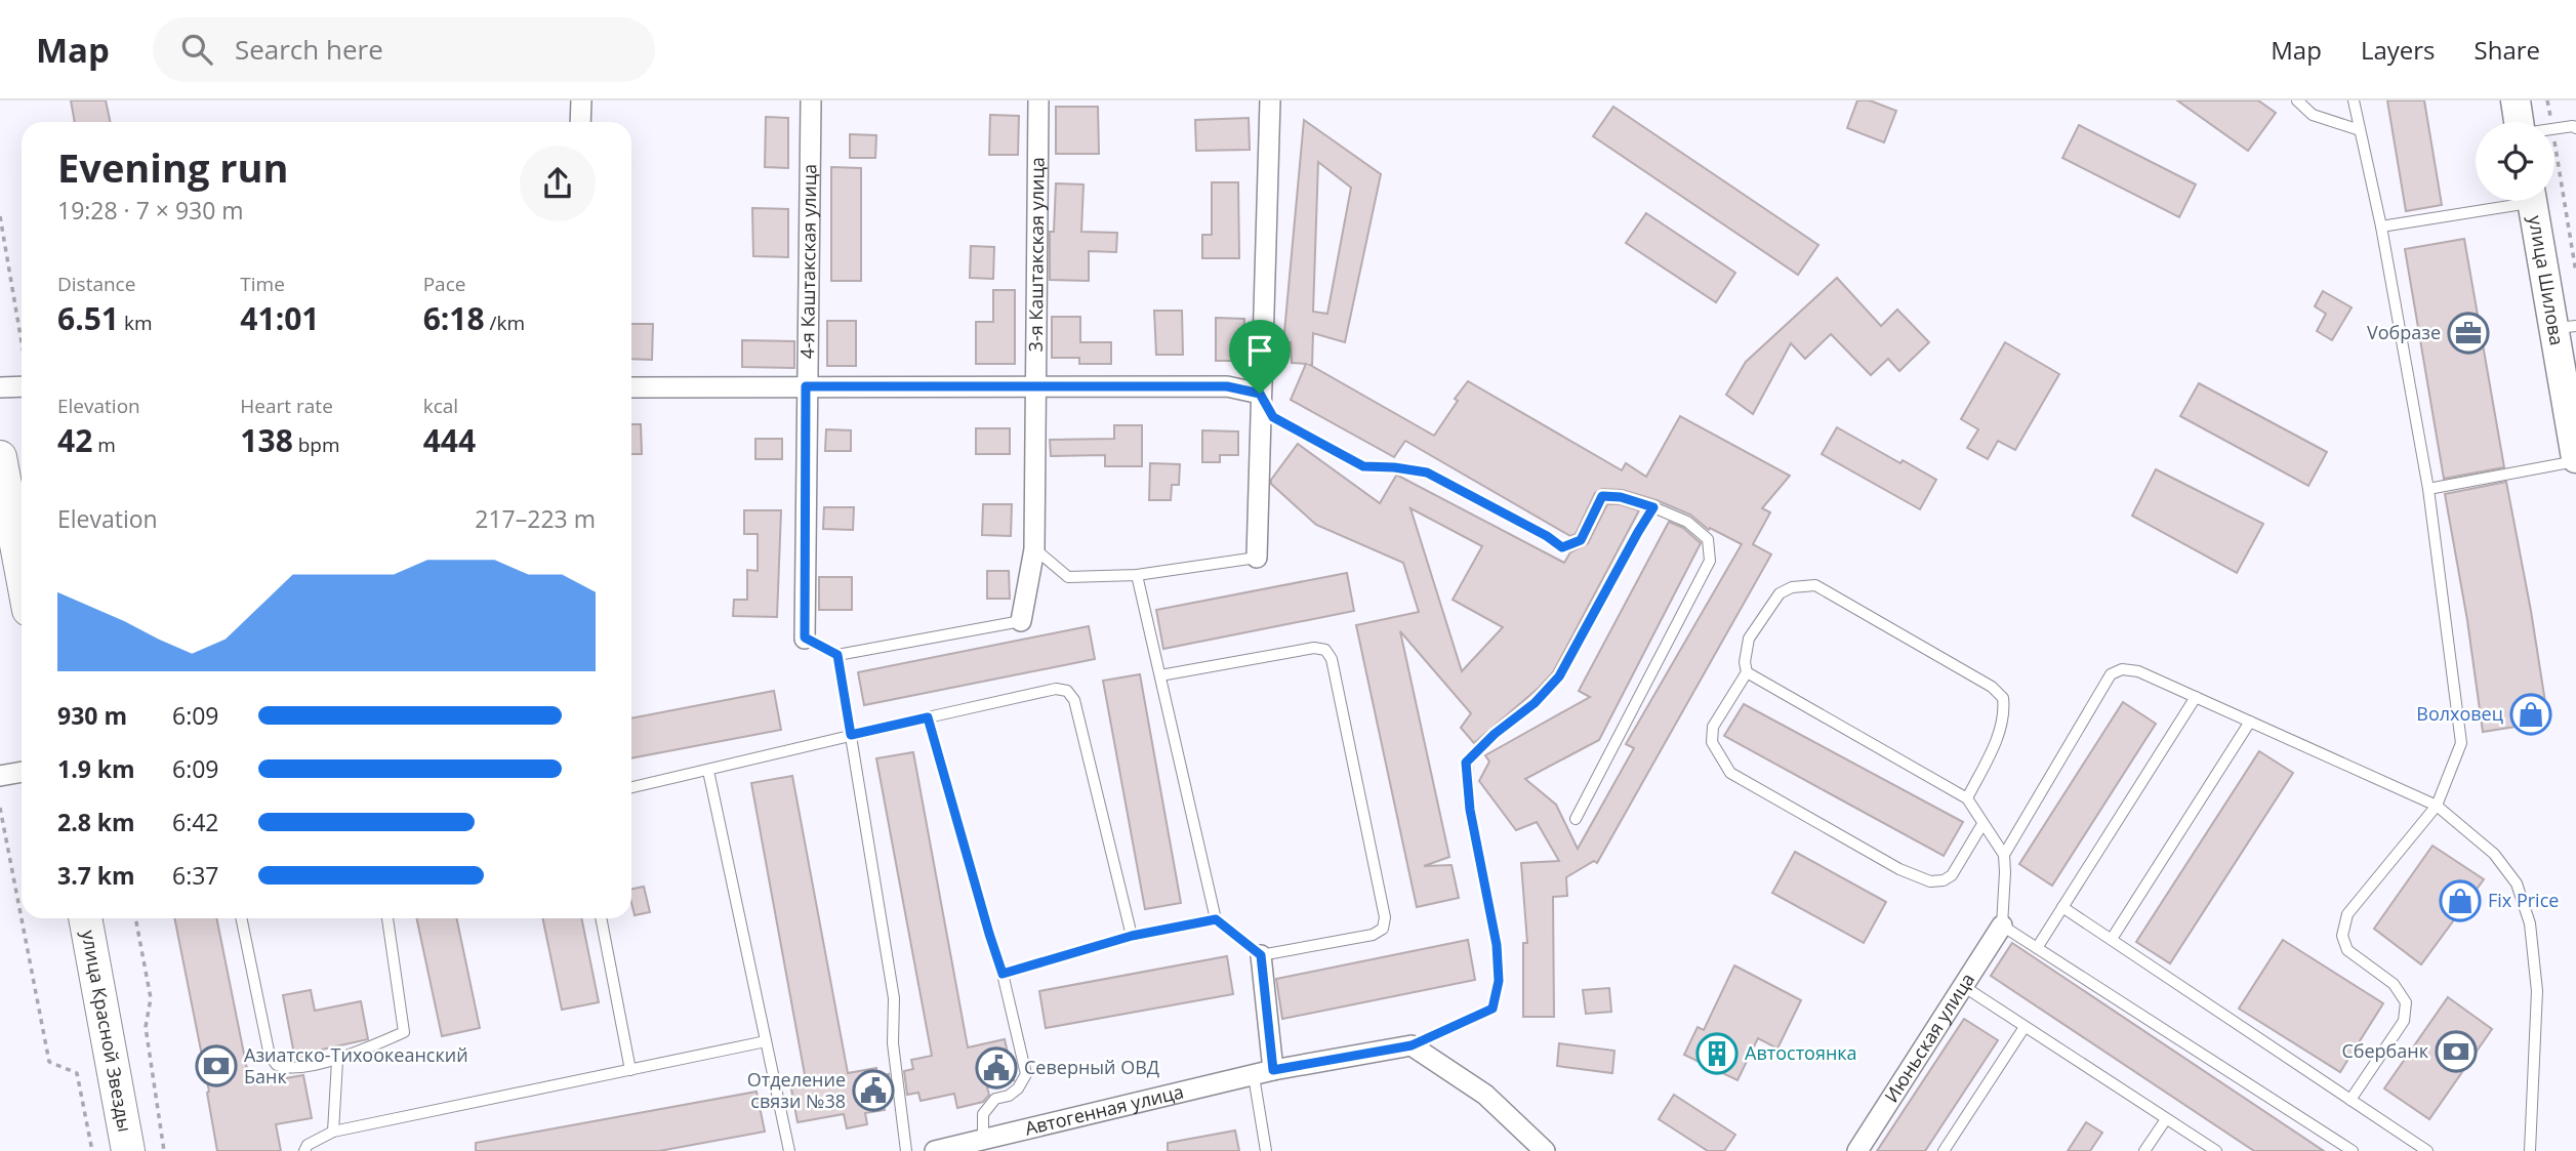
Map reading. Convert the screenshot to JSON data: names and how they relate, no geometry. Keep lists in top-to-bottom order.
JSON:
{
  "streets": {
    "main road": ["улица Шилова", "улица Красной Звезды"],
    "street": [
      "3-я Каштакская улица",
      "4-я Каштакская улица",
      "Июньская улица",
      "Автогенная улица"
    ]
  },
  "places": {
    "office": ["Vобразе"],
    "shop": ["Волховец", "Fix Price"],
    "bank": ["Сбербанк", "Азиатско-Тихоокеанский Банк"],
    "building": ["Автостоянка"],
    "public building": ["Северный ОВД", "Отделение связи №38"]
  },
  "page": {
    "header": "Map",
    "search": "Search here",
    "nav": ["Map", "Layers", "Share"],
    "heading": ["Evening run", "19:28 · 7 × 930 m"],
    "stats": [
      ["Distance", "6.51 km"],
      ["Time", "41:01"],
      ["Pace", "6:18 /km"],
      ["Elevation", "42 m"],
      ["Heart rate", "138 bpm"],
      ["kcal", "444"]
    ],
    "chart": ["Elevation", "217–223 m"],
    "list": [
      {
        "name": "930 m",
        "note": "6:09"
      },
      {
        "name": "1.9 km",
        "note": "6:09"
      },
      {
        "name": "2.8 km",
        "note": "6:42"
      },
      {
        "name": "3.7 km",
        "note": "6:37"
      }
    ]
  }
}
